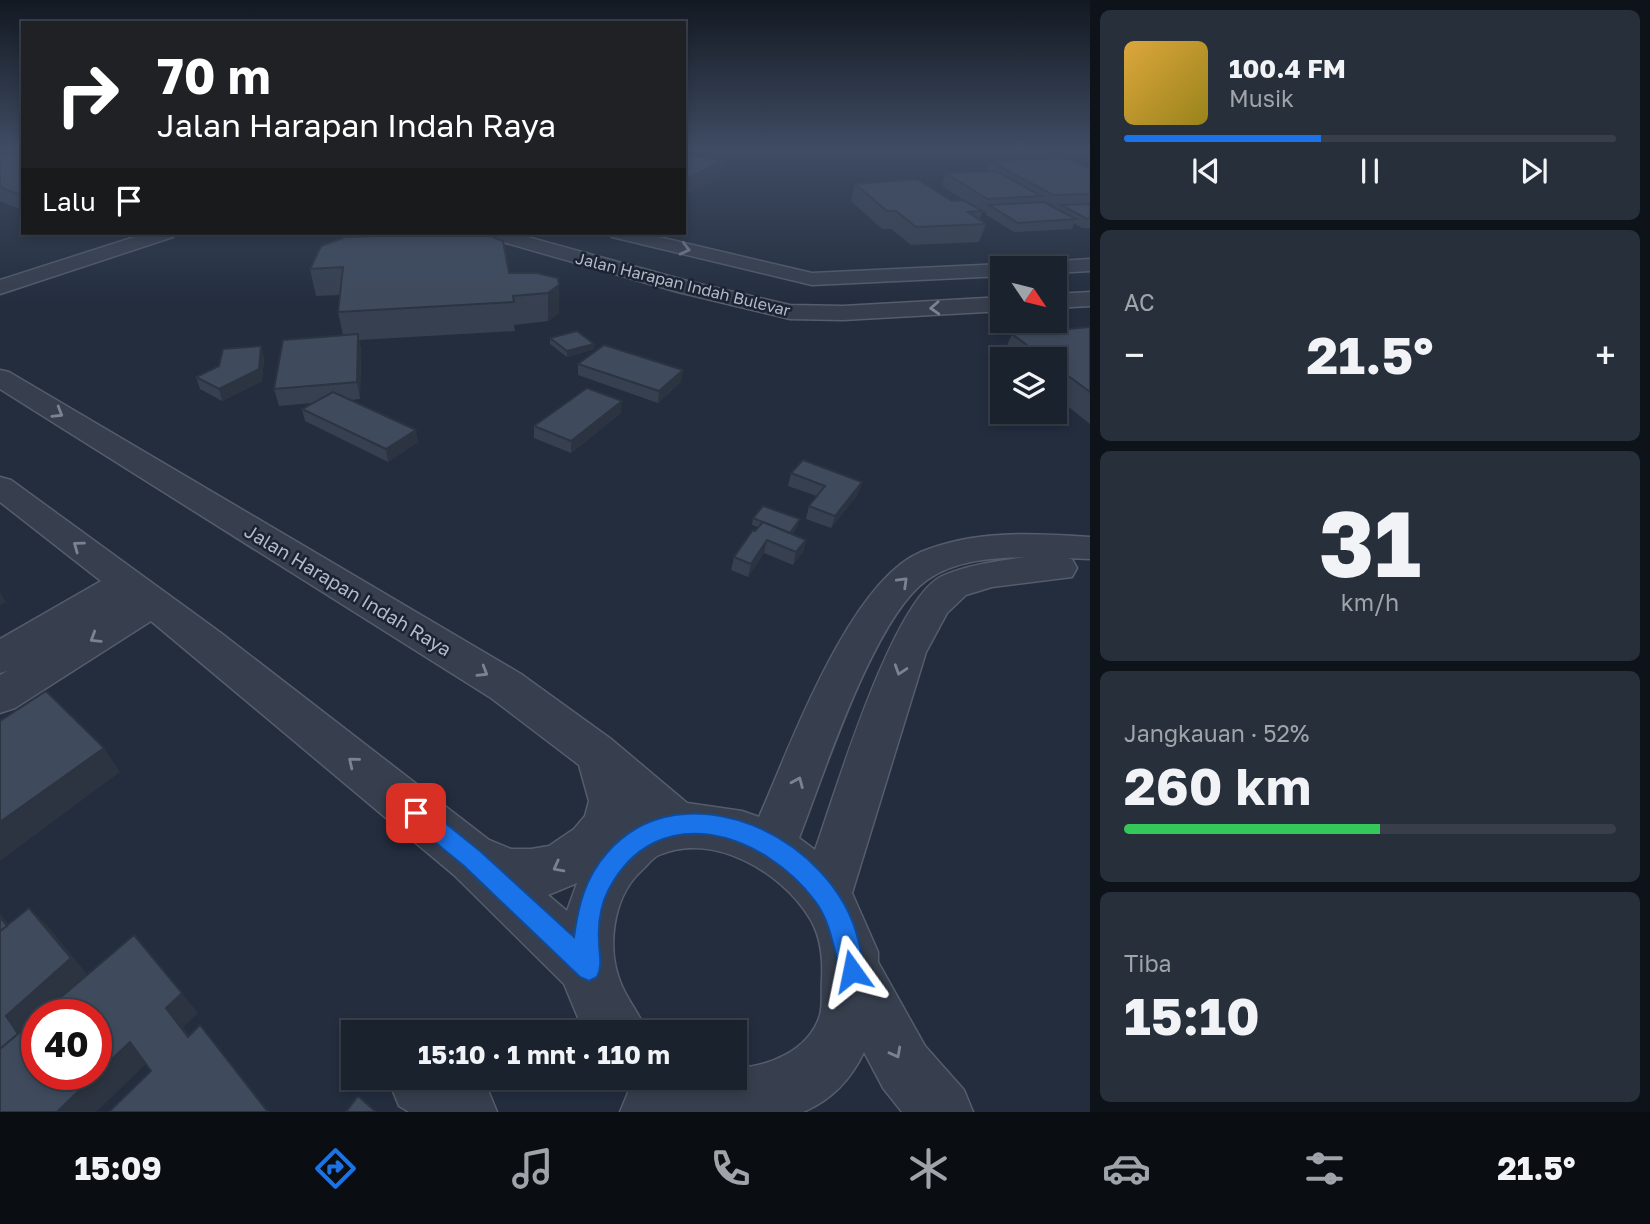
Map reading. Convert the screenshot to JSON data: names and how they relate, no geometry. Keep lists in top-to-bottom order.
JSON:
{
  "streets": {
    "street": ["Jalan Harapan Indah Bulevar", "Jalan Harapan Indah Raya"]
  },
  "north": "bottom right",
  "page": {
    "turn": ["70 m", "Jalan Harapan Indah Raya"],
    "song": ["100.4 FM", "Musik"],
    "then": "Lalu",
    "tile": [
      "AC",
      ["31", "km/h"],
      ["Jangkauan · 52%", "260 km"],
      ["Tiba", "15:10"]
    ],
    "heat": ["−", "21.5°", "+"],
    "limit": "40",
    "trip": "15:10 · 1 mnt · 110 m",
    "tabs": ["15:09", "21.5°"]
  }
}
